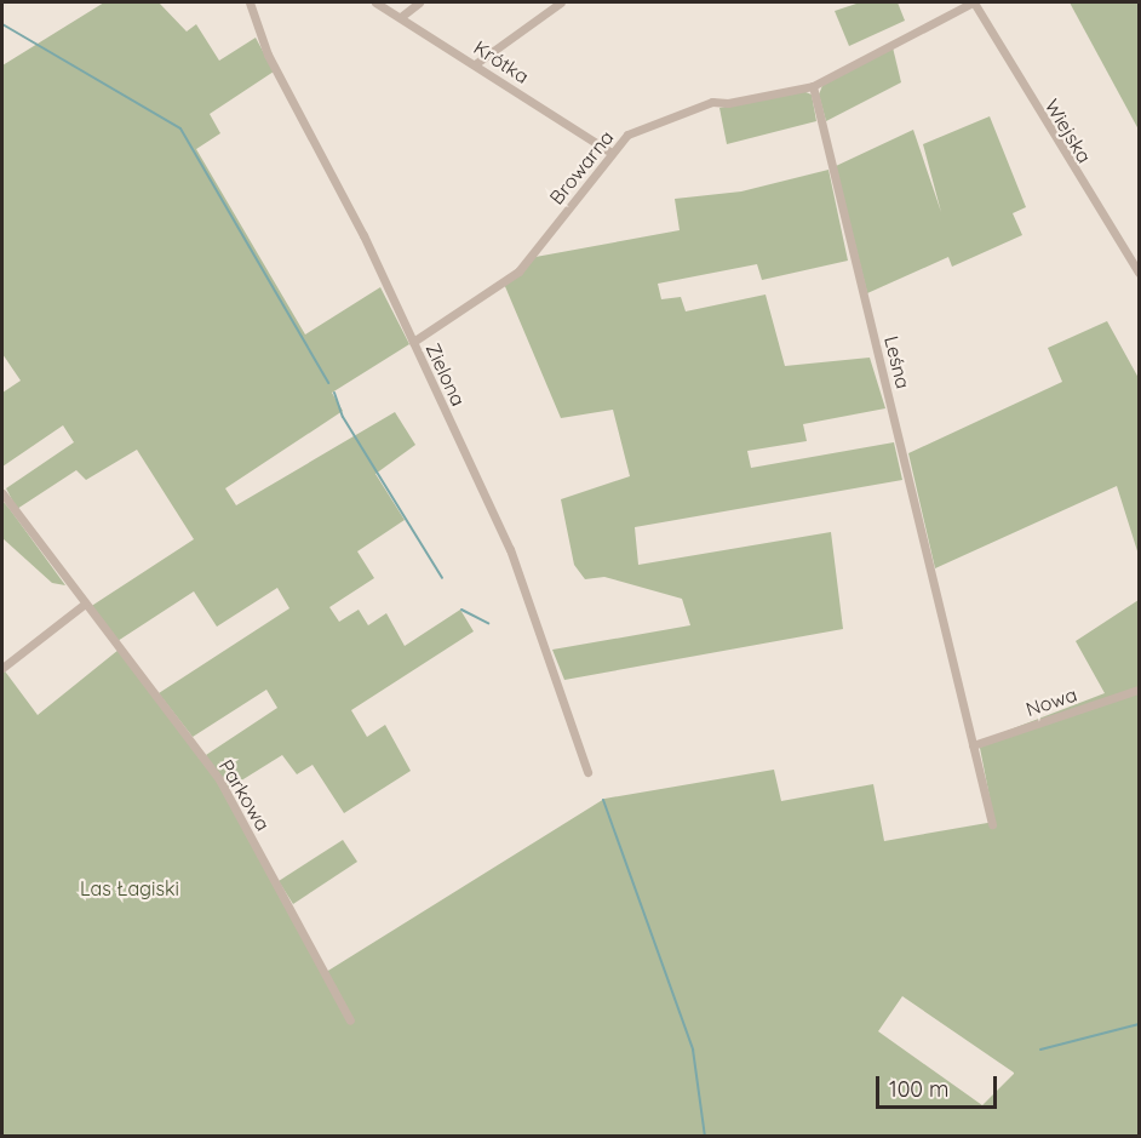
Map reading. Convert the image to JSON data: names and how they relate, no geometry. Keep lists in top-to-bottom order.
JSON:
{
  "streets": {
    "street": [
      "Krótka",
      "Wiejska",
      "Browarna",
      "Leśna",
      "Zielona",
      "Nowa",
      "Parkowa"
    ]
  },
  "crossings": [
    ["Krótka", "Browarna"],
    ["Browarna", "Leśna"],
    ["Browarna", "Zielona"],
    ["Leśna", "Nowa"]
  ],
  "parks": ["Las Łagiski"],
  "scale_bar": "100 m"
}
